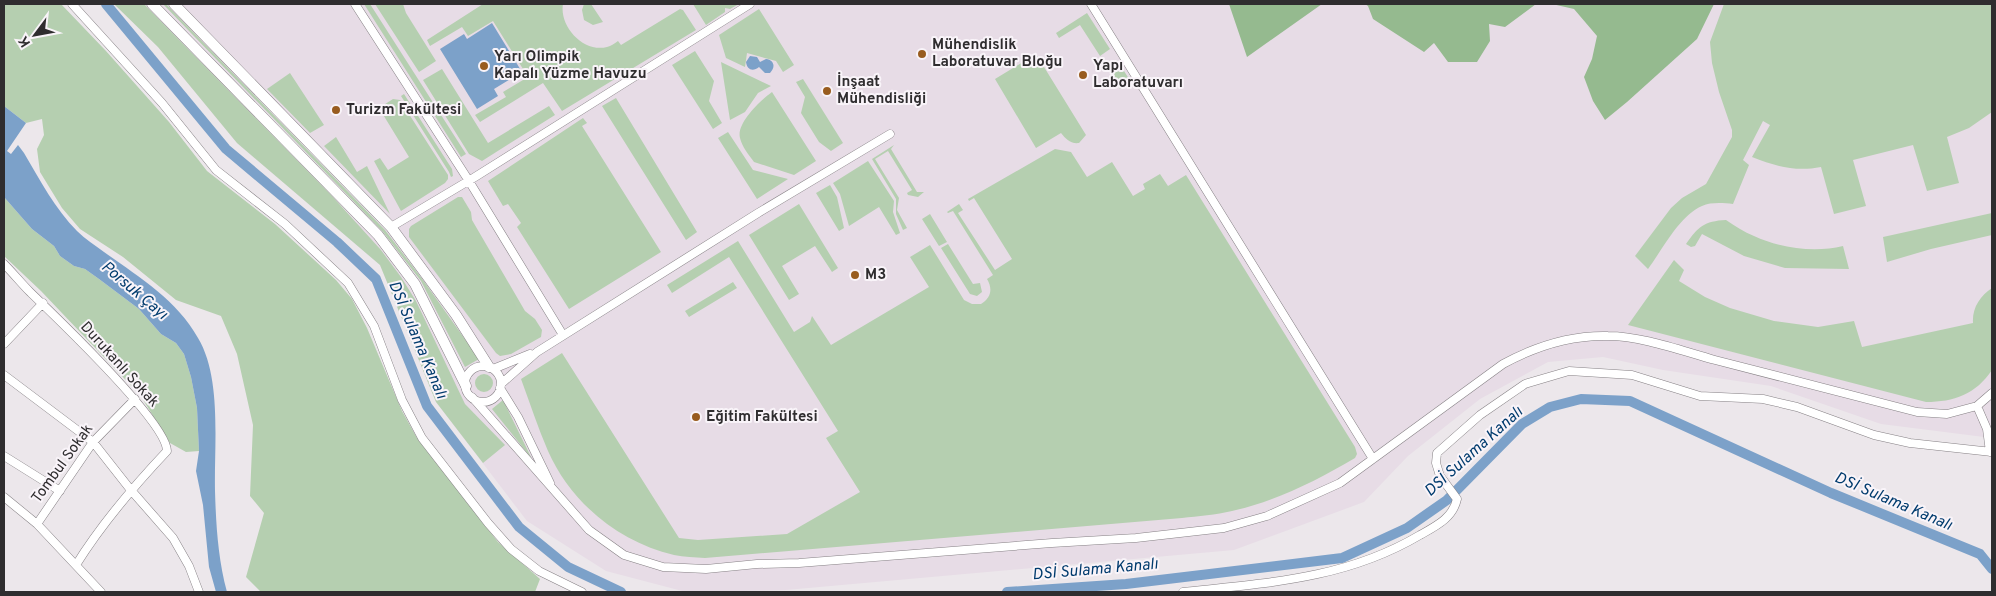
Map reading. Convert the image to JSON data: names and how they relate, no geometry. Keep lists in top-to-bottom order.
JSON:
{
  "streets": {
    "street": ["Durukanlı Sokak", "Tombul Sokak"]
  },
  "crossings": [
    ["Durukanlı Sokak", "Tombul Sokak"]
  ],
  "water": ["Porsuk Çayı", "DSİ Sulama Kanalı"],
  "places": [
    "Mühendislik Laboratuvar Bloğu",
    "Yarı Olimpik Kapalı Yüzme Havuzu",
    "Yapı Laboratuvarı",
    "İnşaat Mühendisliği",
    "Turizm Fakültesi",
    "M3",
    "Eğitim Fakültesi"
  ],
  "north": "bottom left"
}
